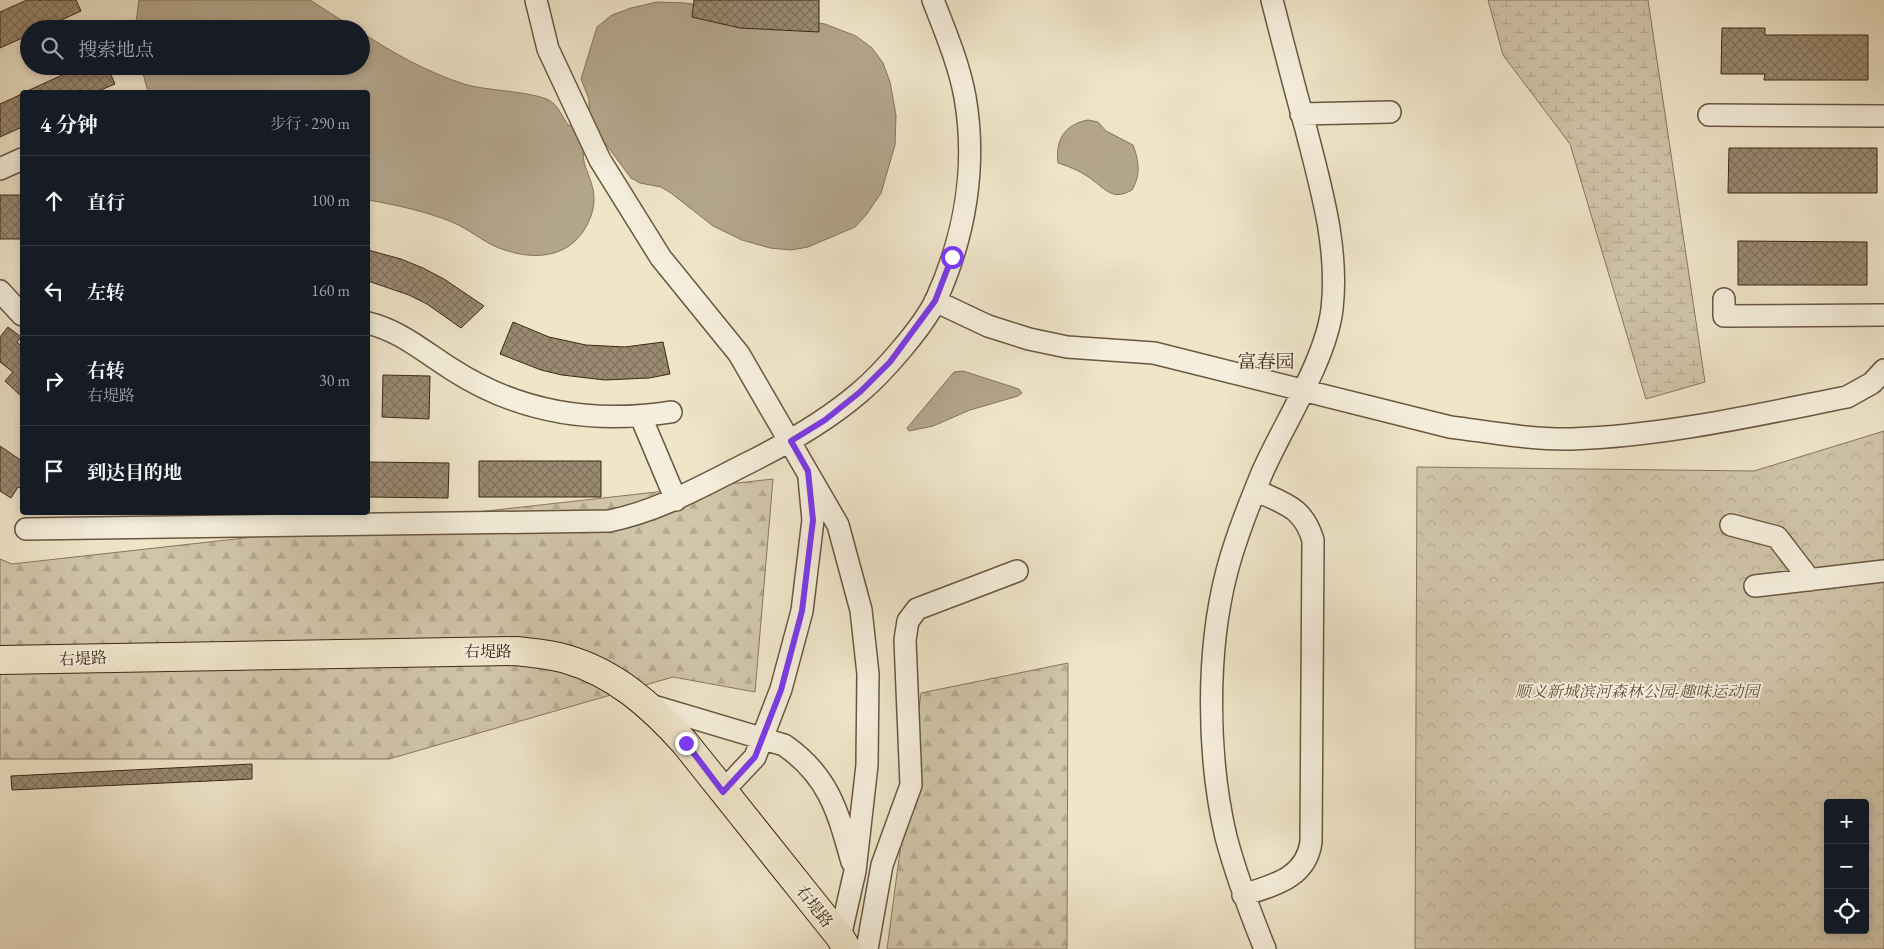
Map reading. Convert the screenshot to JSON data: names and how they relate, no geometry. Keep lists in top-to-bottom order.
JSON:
{
  "streets": {
    "main road": ["右堤路"]
  },
  "districts": ["富春园"],
  "parks": ["顺义新城滨河森林公园-趣味运动园"],
  "page": {
    "search": "搜索地点",
    "heading": ["4 分钟", "步行 · 290 m"],
    "list": [
      ["直行", "100 m"],
      ["左转", "160 m"],
      ["右转", "右堤路", "30 m"],
      "到达目的地"
    ],
    "map_buttons": ["+", "−"]
  }
}
